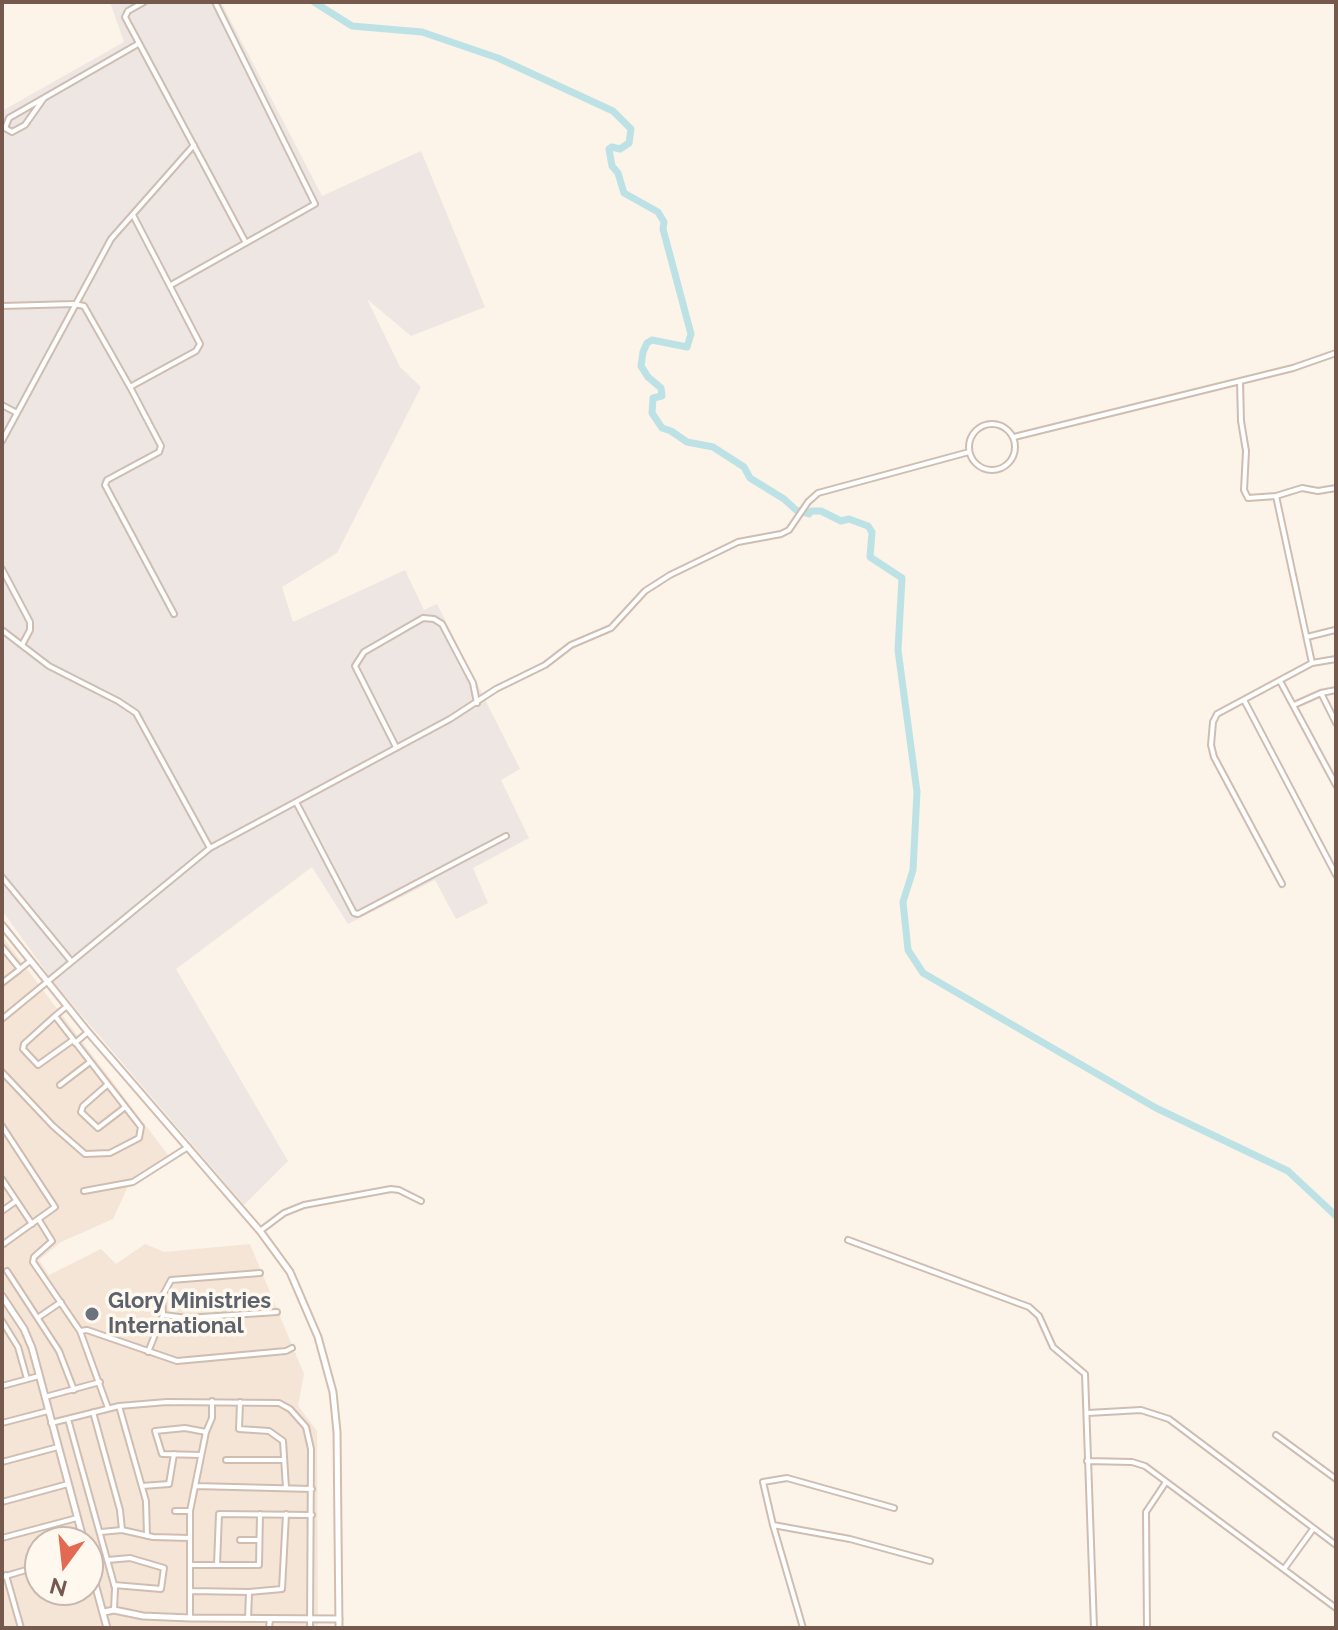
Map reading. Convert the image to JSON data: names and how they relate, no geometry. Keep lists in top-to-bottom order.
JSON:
{
  "places": ["Glory Ministries International"],
  "north": "bottom"
}
